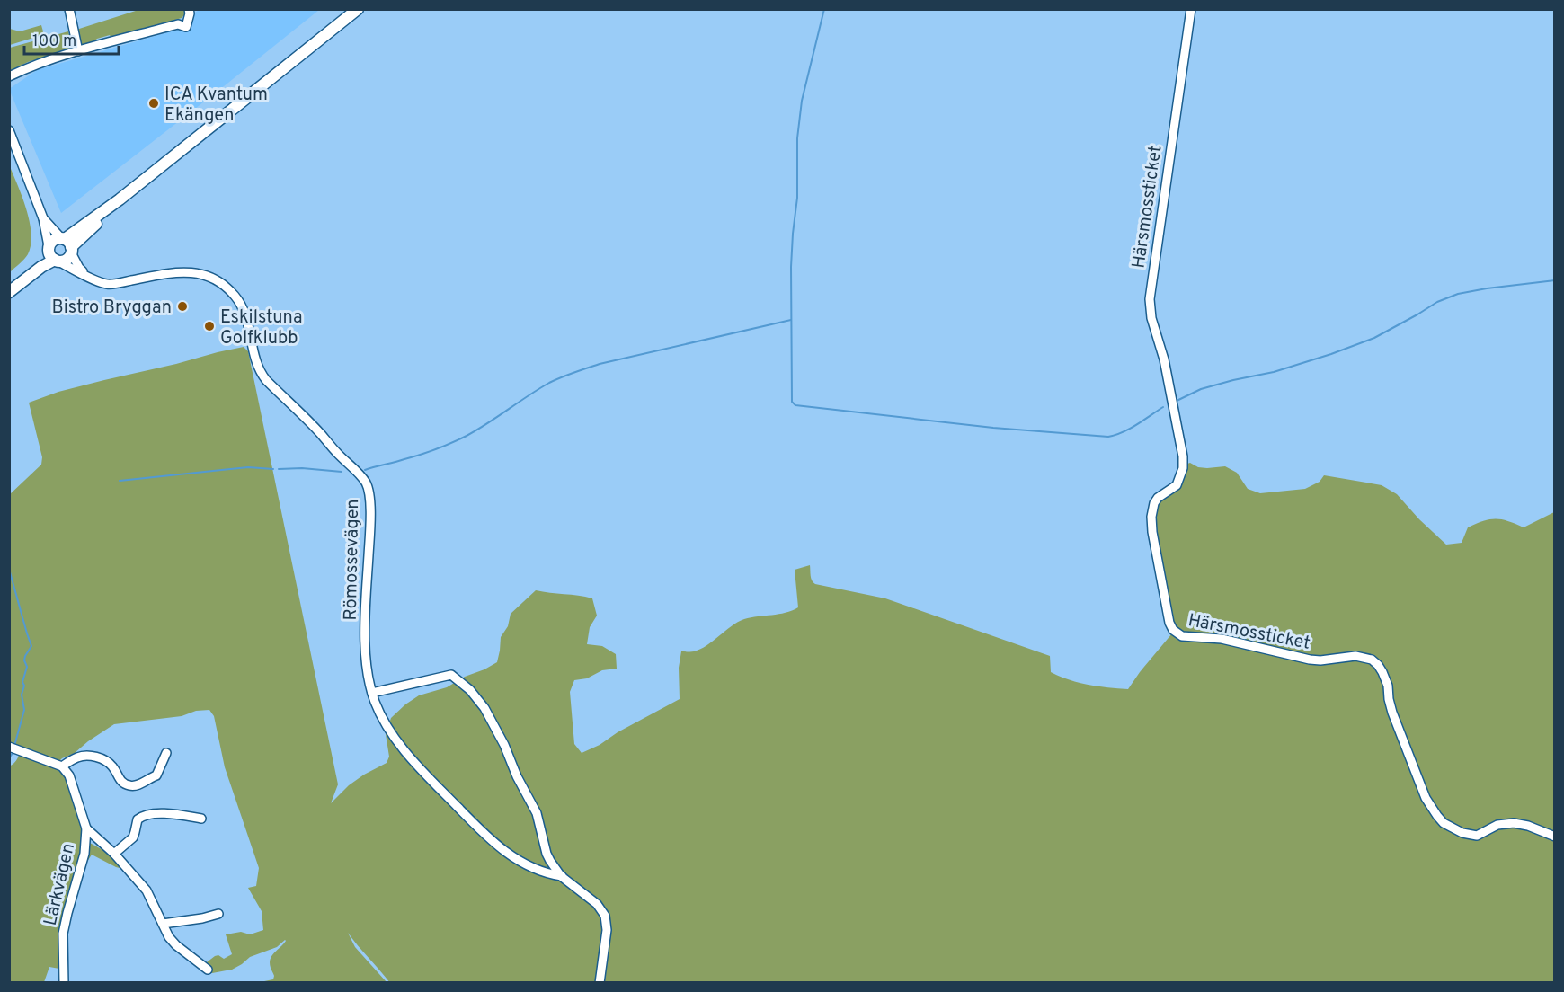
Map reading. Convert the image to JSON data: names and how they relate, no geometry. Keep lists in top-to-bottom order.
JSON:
{
  "streets": {
    "street": ["Härsmossticket", "Römossevägen", "Lärkvägen"]
  },
  "places": ["ICA Kvantum Ekängen", "Bistro Bryggan", "Eskilstuna Golfklubb"],
  "scale_bar": "100 m"
}
